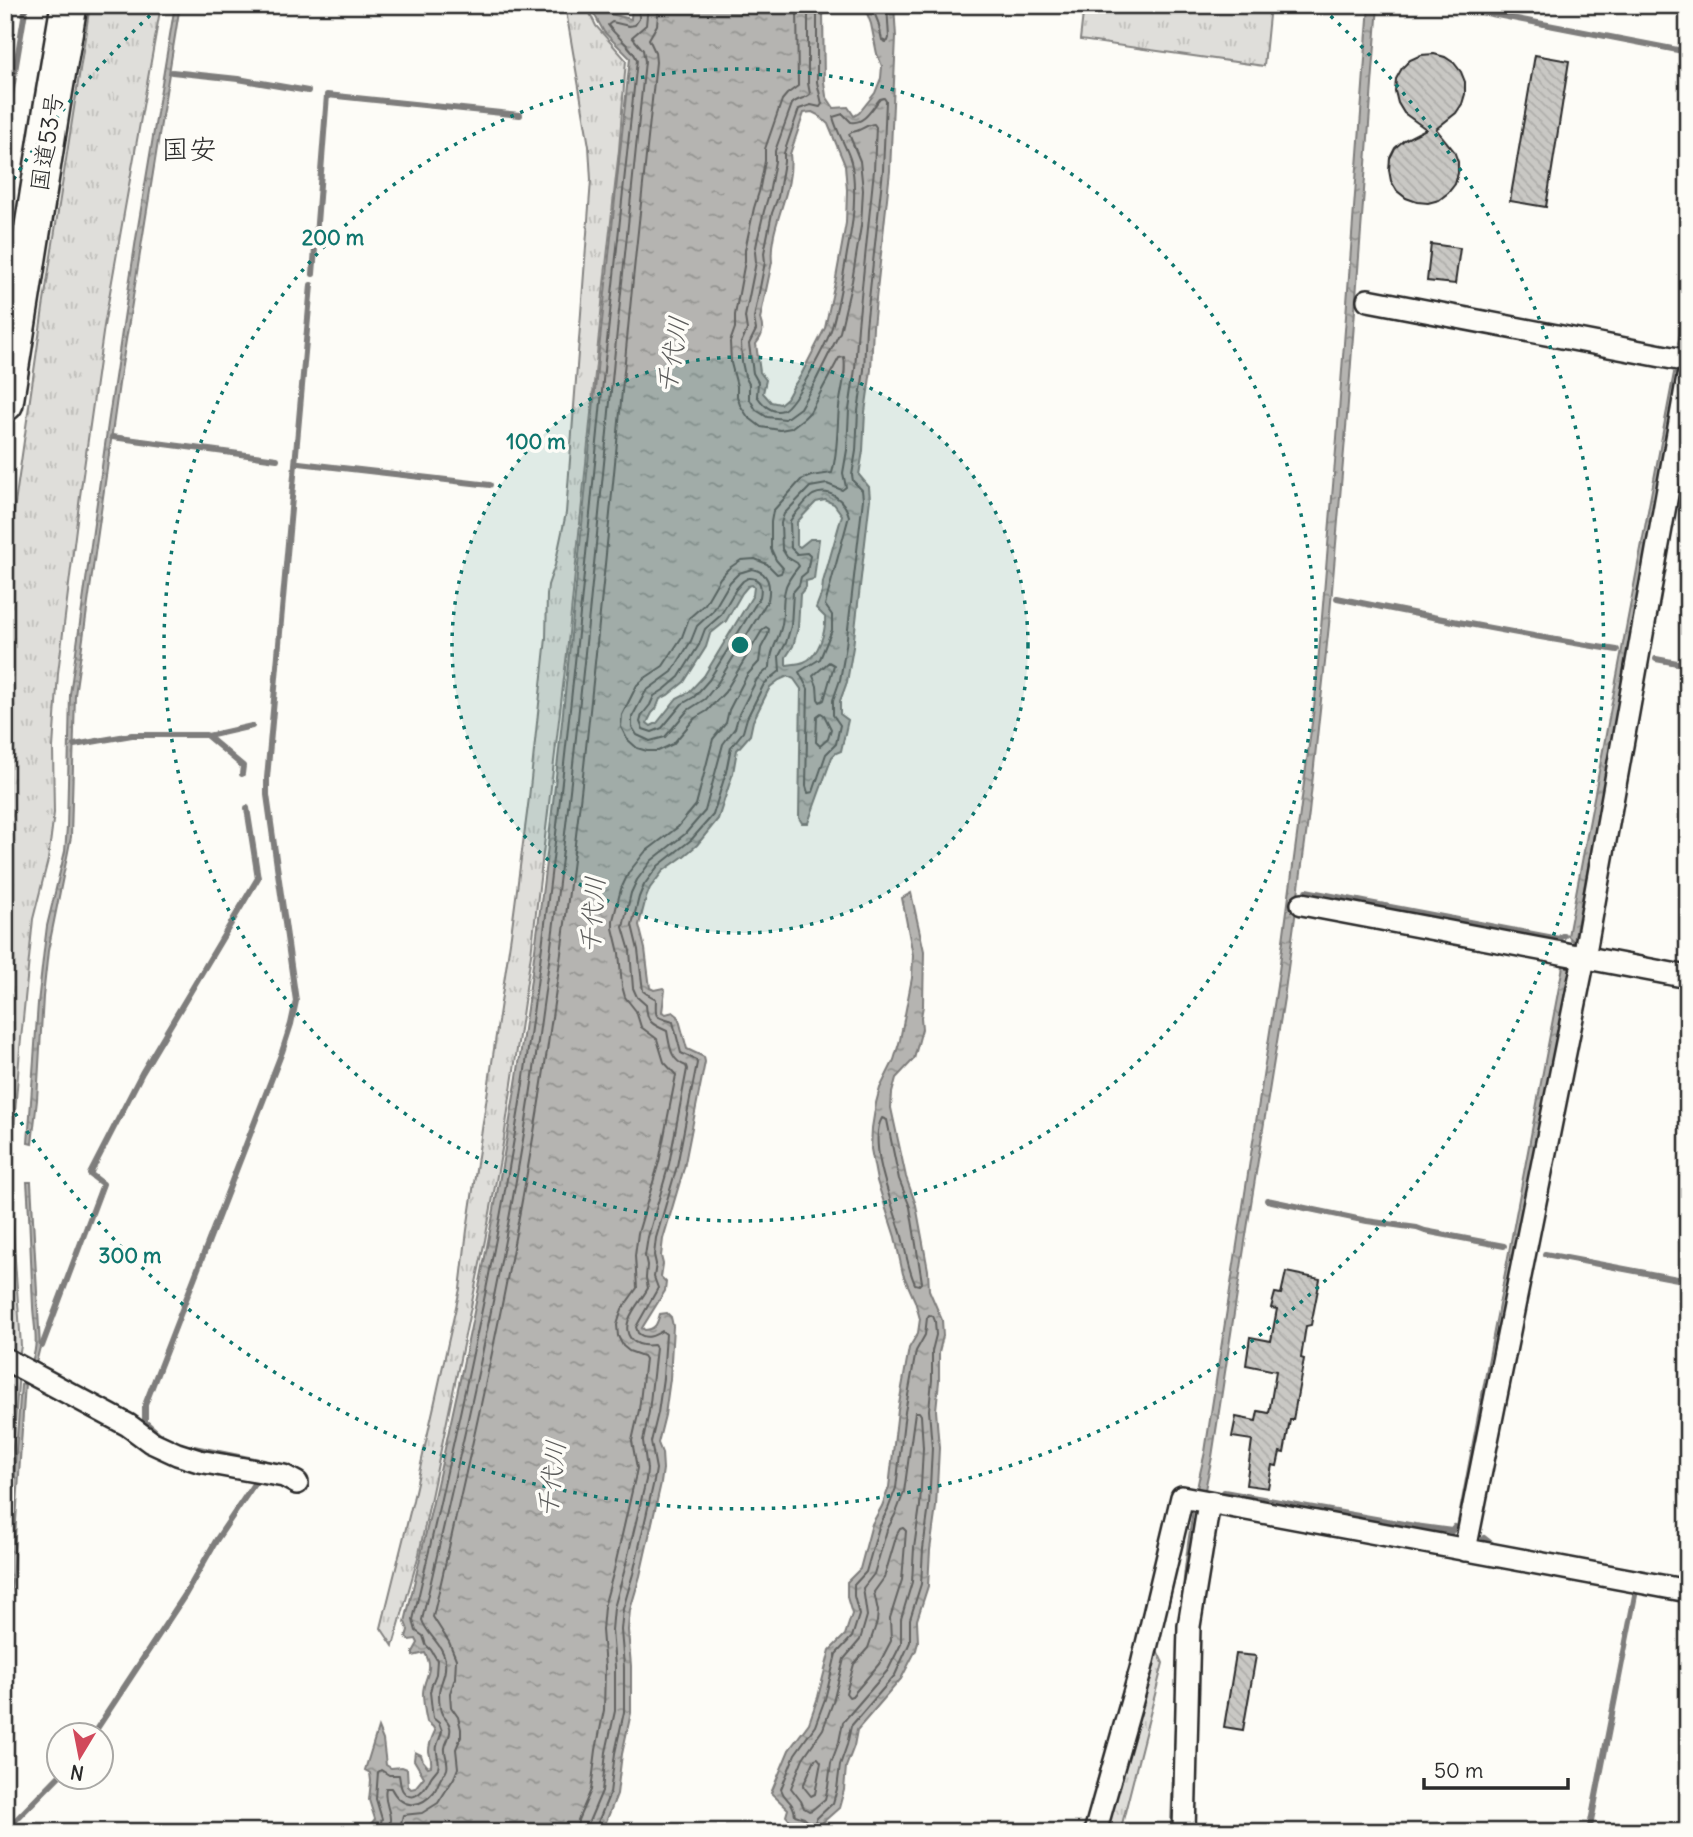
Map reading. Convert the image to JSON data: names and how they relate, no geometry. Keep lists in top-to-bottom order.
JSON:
{
  "streets": {
    "highway": ["国道53号"]
  },
  "districts": ["国安"],
  "water": ["千代川"],
  "scale_bar": "50 m",
  "north": "bottom",
  "rings": ["200 m", "100 m", "300 m"]
}
